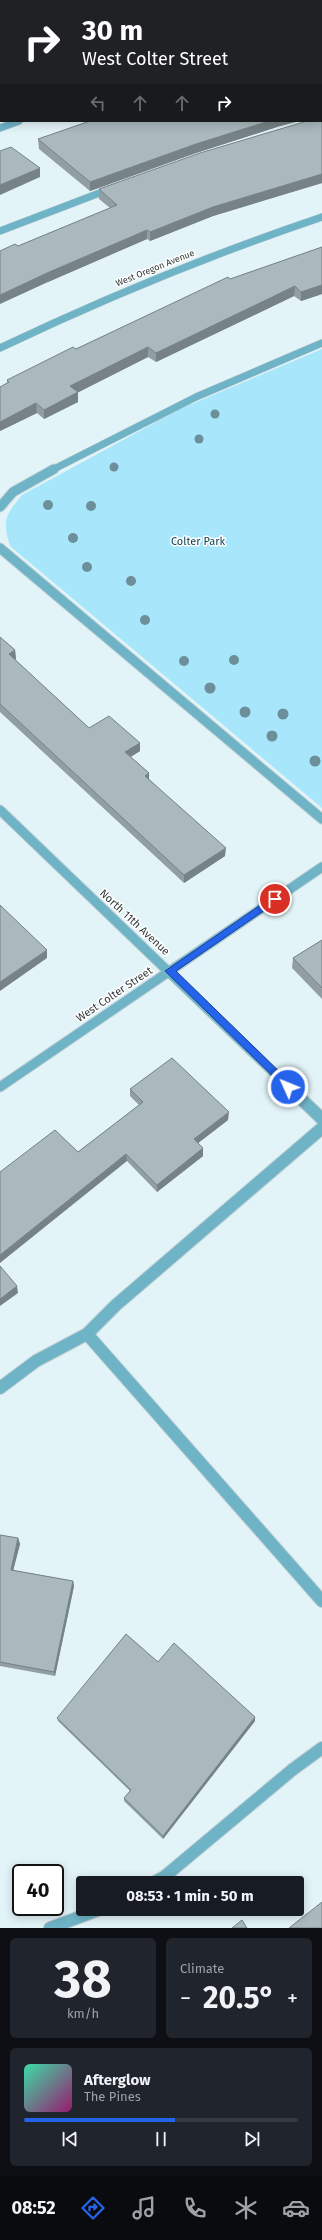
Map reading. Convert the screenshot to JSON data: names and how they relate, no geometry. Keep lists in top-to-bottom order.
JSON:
{
  "streets": {
    "street": ["West Oregon Avenue", "North 11th Avenue", "West Colter Street"]
  },
  "crossings": [
    ["North 11th Avenue", "West Colter Street"]
  ],
  "parks": ["Colter Park"],
  "page": {
    "turn": ["30 m", "West Colter Street"],
    "limit": "40",
    "trip": "08:53 · 1 min · 50 m",
    "tile": [
      ["38", "km/h"],
      "Climate"
    ],
    "heat": ["−", "20.5°", "+"],
    "song": ["Afterglow", "The Pines"],
    "tabs": "08:52"
  }
}
